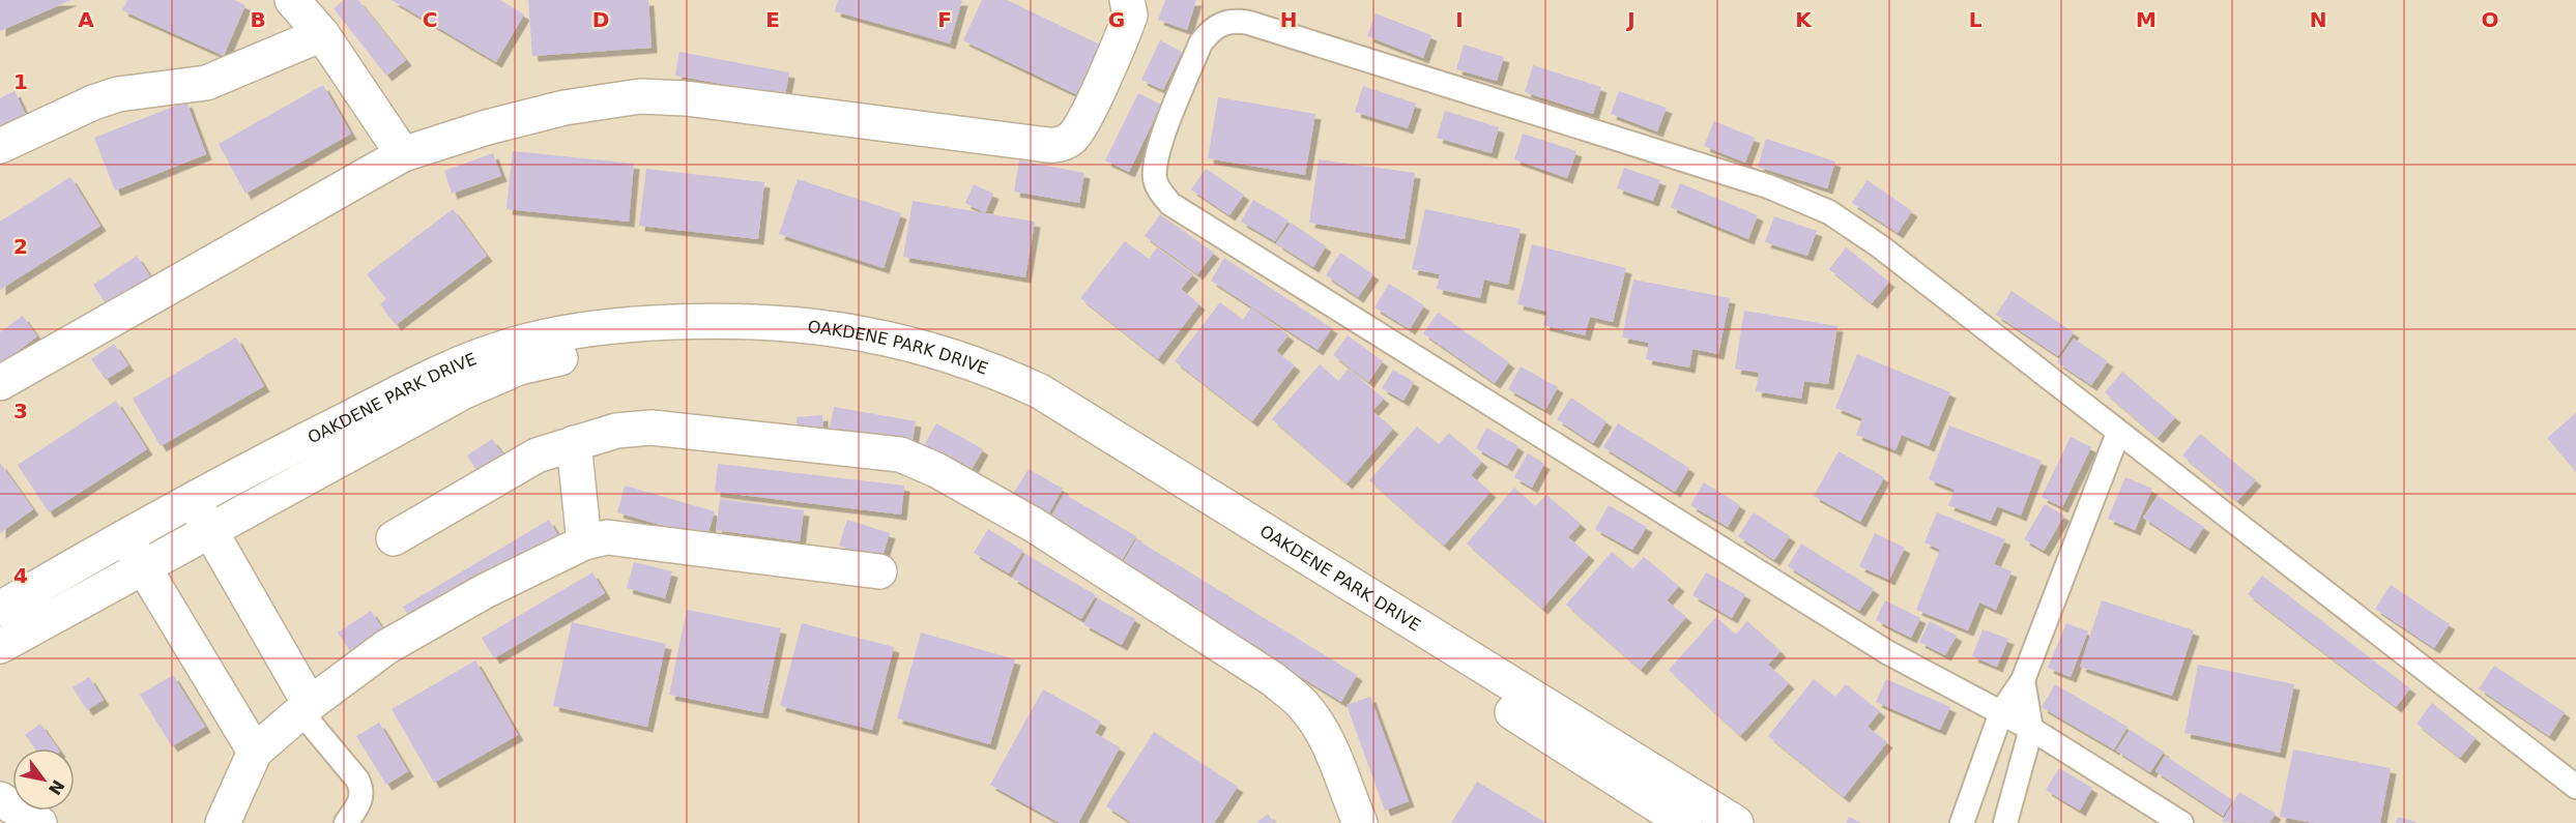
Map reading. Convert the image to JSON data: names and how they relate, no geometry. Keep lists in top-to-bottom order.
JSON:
{
  "streets": {
    "street": ["OAKDENE PARK DRIVE"]
  },
  "north": "bottom right",
  "grid": {
    "columns": [
      "A",
      "B",
      "C",
      "D",
      "E",
      "F",
      "G",
      "H",
      "I",
      "J",
      "K",
      "L",
      "M",
      "N",
      "O"
    ],
    "rows": [
      "1",
      "2",
      "3",
      "4"
    ]
  }
}
